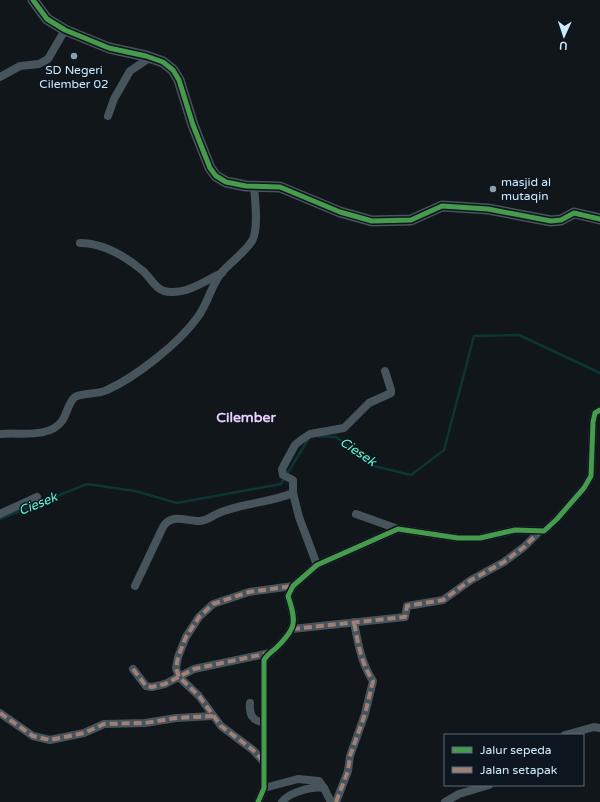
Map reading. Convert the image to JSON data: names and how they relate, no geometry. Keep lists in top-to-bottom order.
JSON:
{
  "districts": ["Cilember"],
  "water": ["Ciesek"],
  "places": ["SD Negeri Cilember 02", "masjid al mutaqin"],
  "legend": ["Jalur sepeda", "Jalan setapak"],
  "north": "bottom"
}
